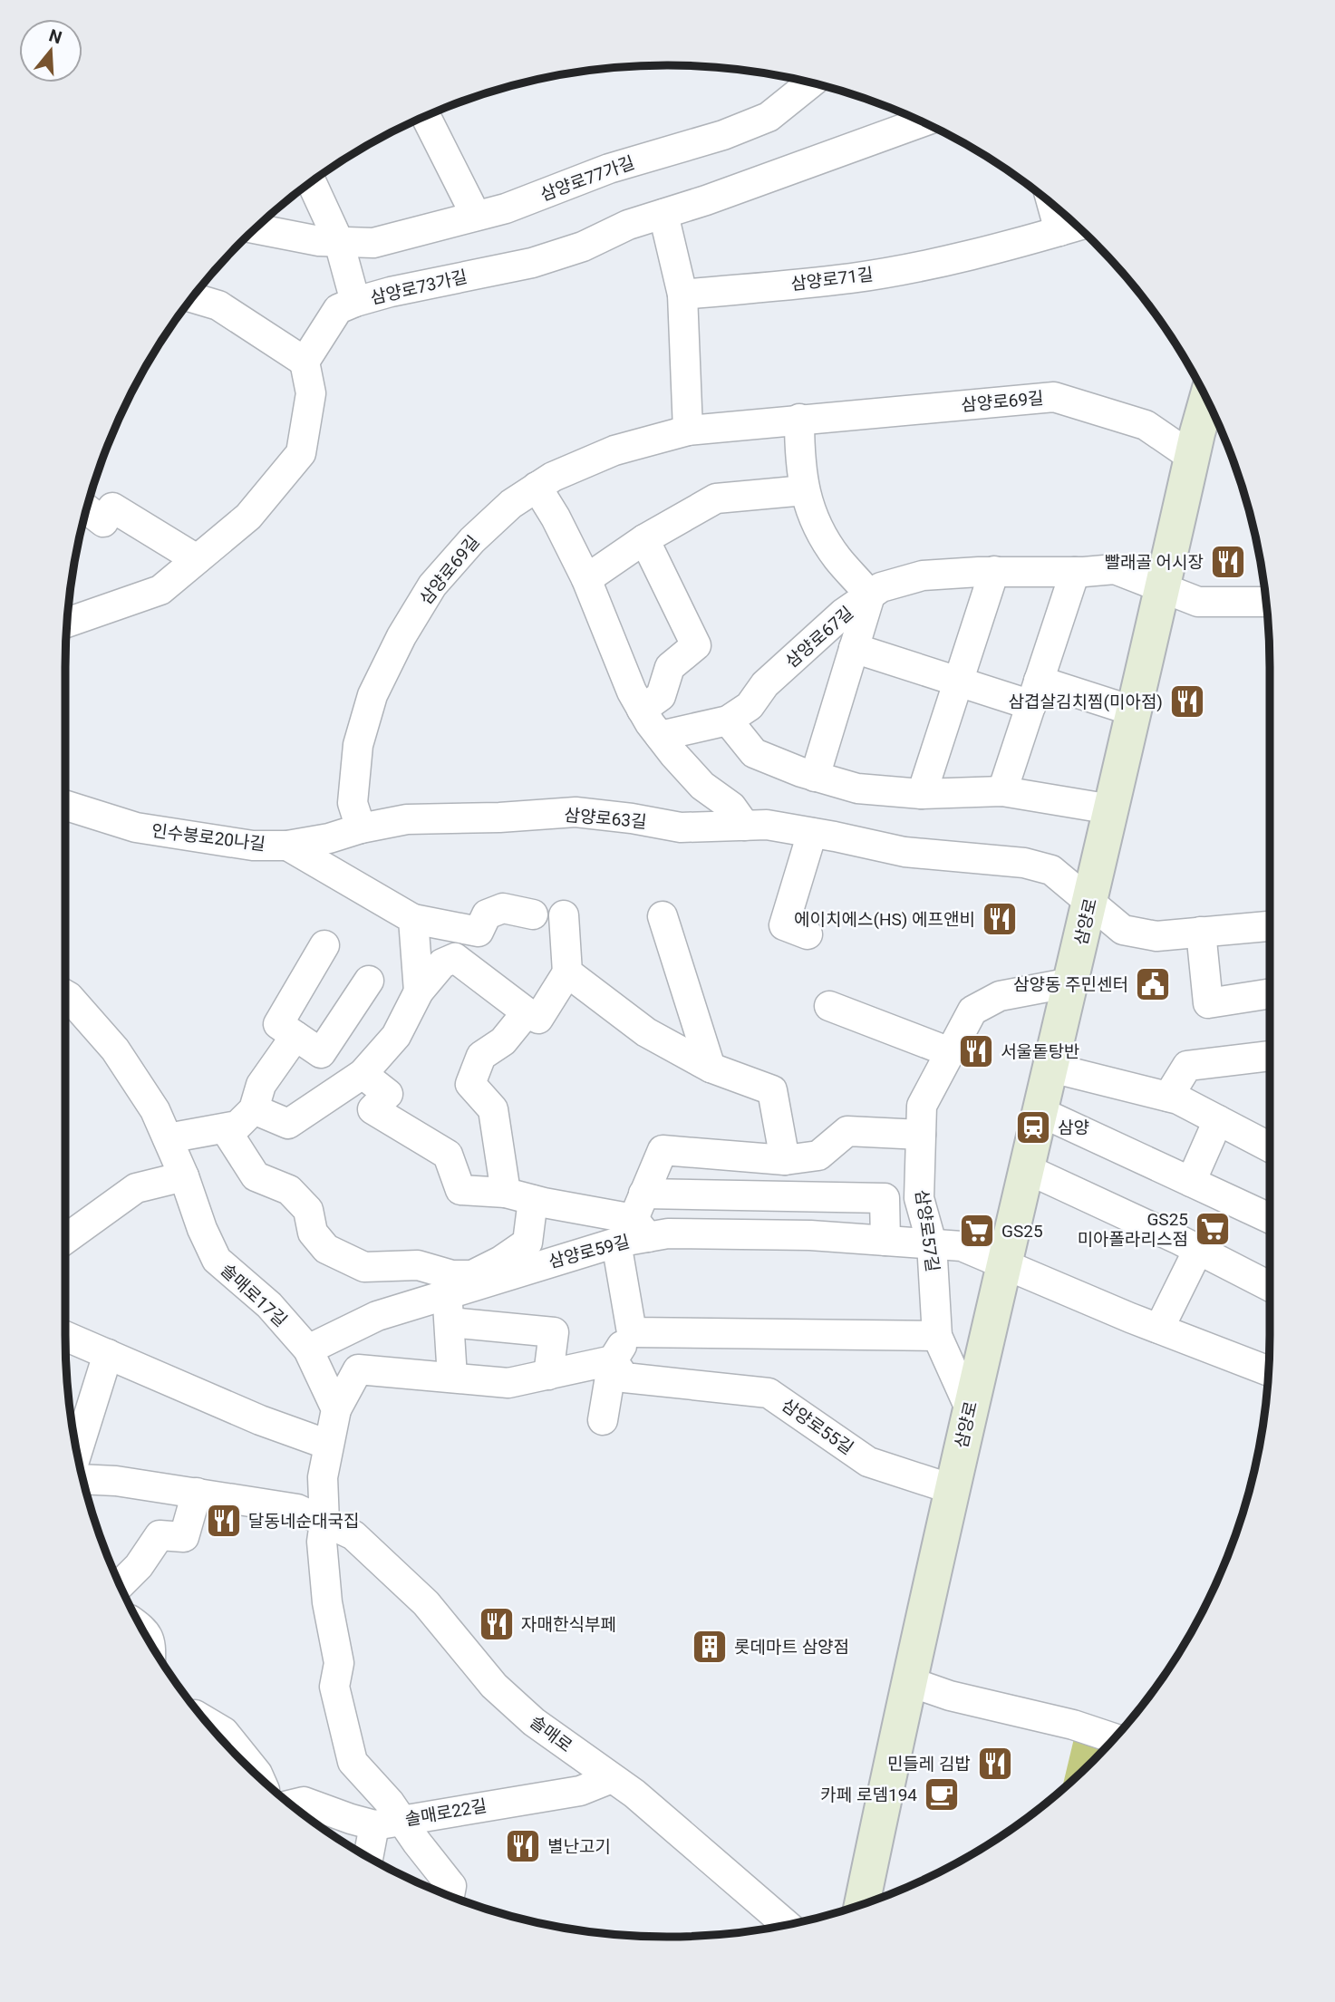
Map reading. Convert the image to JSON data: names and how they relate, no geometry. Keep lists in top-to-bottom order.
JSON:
{
  "streets": {
    "main road": ["삼양로"],
    "street": [
      "삼양로77가길",
      "삼양로71길",
      "삼양로73가길",
      "삼양로69길",
      "삼양로67길",
      "삼양로63길",
      "인수봉로20나길",
      "삼양로57길",
      "삼양로59길",
      "솔매로17길",
      "삼양로55길",
      "솔매로",
      "솔매로22길"
    ]
  },
  "crossings": [
    ["삼양로69길", "삼양로63길"],
    ["삼양로69길", "인수봉로20나길"],
    ["삼양로69길", "삼양로"],
    ["삼양로67길", "삼양로"],
    ["삼양로63길", "인수봉로20나길"],
    ["삼양로63길", "삼양로"],
    ["삼양로", "삼양로57길"],
    ["삼양로", "삼양로59길"],
    ["삼양로", "삼양로55길"],
    ["삼양로57길", "삼양로59길"],
    ["삼양로59길", "솔매로17길"],
    ["솔매로", "솔매로22길"]
  ],
  "places": {
    "restaurant": [
      "빨래골 어시장",
      "삼겹살김치찜(미아점)",
      "에이치에스(HS) 에프앤비",
      "서울돝탕반",
      "달동네순대국집",
      "자매한식부페",
      "민들레 김밥",
      "별난고기"
    ],
    "public building": ["삼양동 주민센터"],
    "station": ["삼양"],
    "supermarket": ["GS25 미아폴라리스점", "GS25"],
    "building": ["롯데마트 삼양점"],
    "cafe": ["카페 로뎀194"]
  },
  "north": "top"
}
